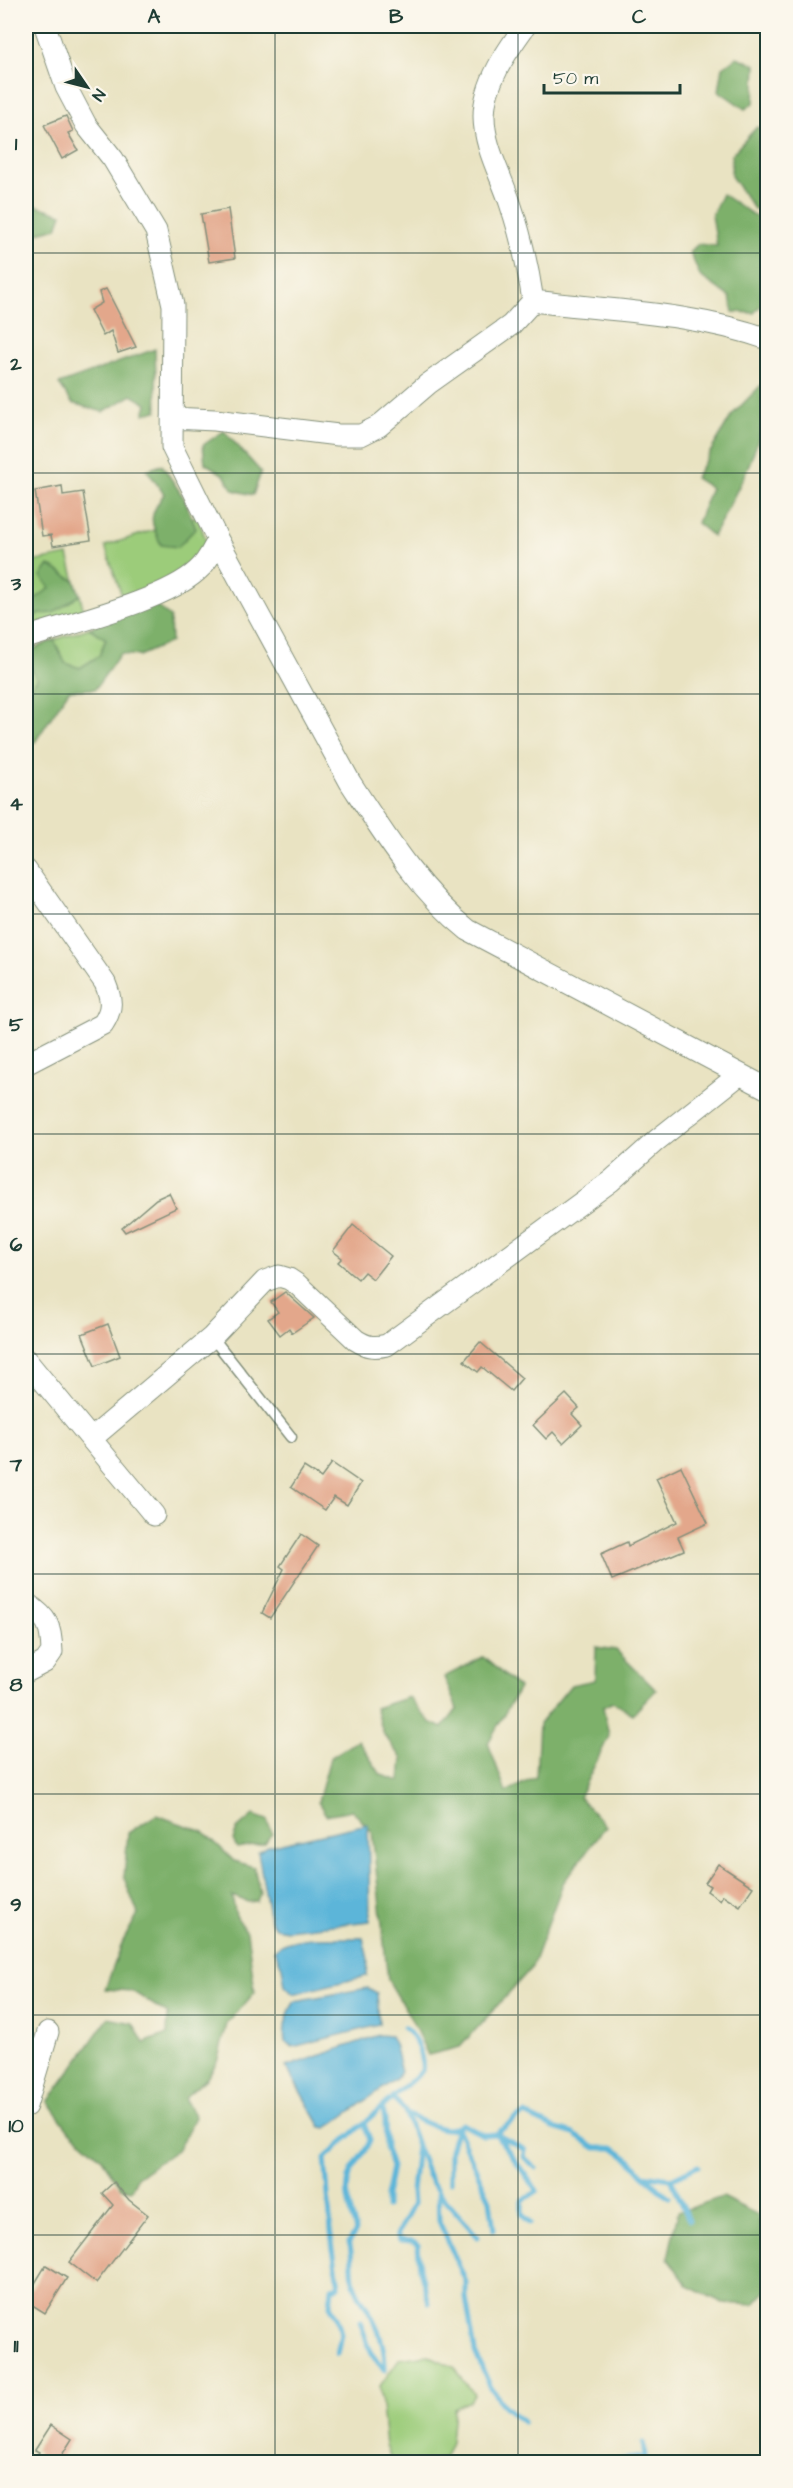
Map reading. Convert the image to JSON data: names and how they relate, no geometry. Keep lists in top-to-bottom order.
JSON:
{
  "scale_bar": "50 m",
  "north": "bottom right",
  "grid": {
    "columns": ["A", "B", "C"],
    "rows": [
      "1",
      "2",
      "3",
      "4",
      "5",
      "6",
      "7",
      "8",
      "9",
      "10",
      "11"
    ]
  }
}
